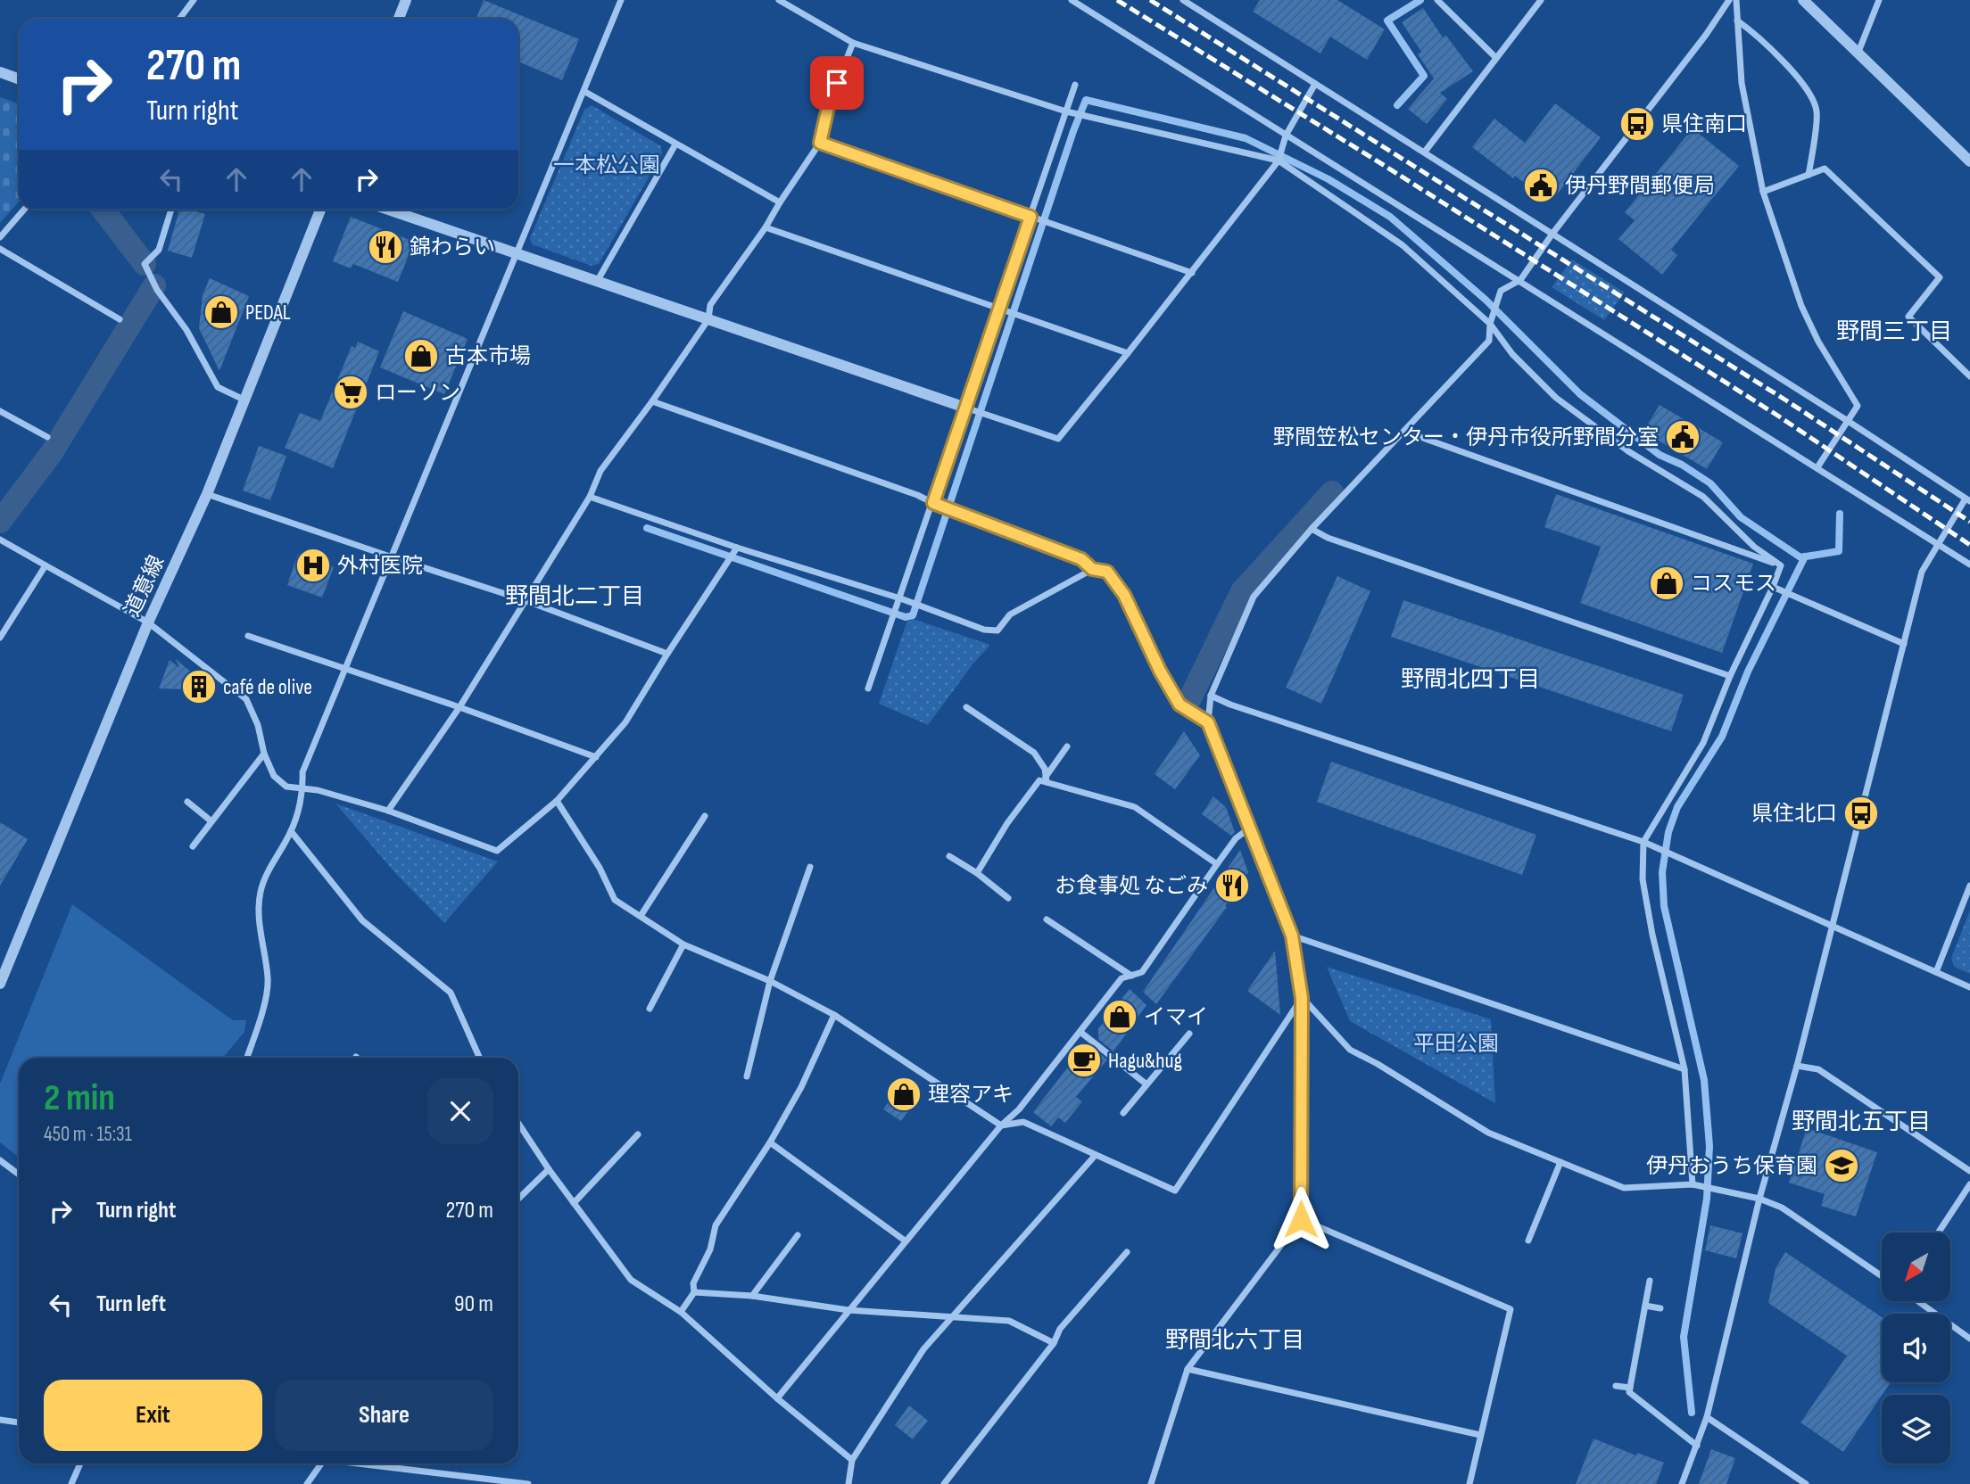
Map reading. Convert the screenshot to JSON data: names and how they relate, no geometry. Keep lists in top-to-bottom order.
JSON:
{
  "streets": {
    "street": ["道意線"]
  },
  "districts": [
    "野間三丁目",
    "野間北二丁目",
    "野間北四丁目",
    "野間北五丁目",
    "野間北六丁目"
  ],
  "parks": ["一本松公園", "平田公園"],
  "places": {
    "bus stop": ["県住南口", "県住北口"],
    "public building": ["伊丹野間郵便局", "野間笠松センター・伊丹市役所野間分室"],
    "restaurant": ["錦わらい", "お食事処 なごみ"],
    "shop": [
      "PEDAL",
      "古本市場",
      "コスモス",
      "イマイ",
      "理容アキ"
    ],
    "supermarket": ["ローソン"],
    "hospital": ["外村医院"],
    "building": ["café de olive"],
    "cafe": ["Hagu&hug"],
    "school or university": ["伊丹おうち保育園"]
  },
  "north": "bottom left",
  "page": {
    "turn": ["270 m", "Turn right"],
    "heading": ["2 min", "450 m · 15:31"],
    "list": [
      {
        "name": "Turn right",
        "value": "270 m"
      },
      {
        "name": "Turn left",
        "value": "90 m"
      }
    ],
    "buttons": ["Exit", "Share"]
  }
}
